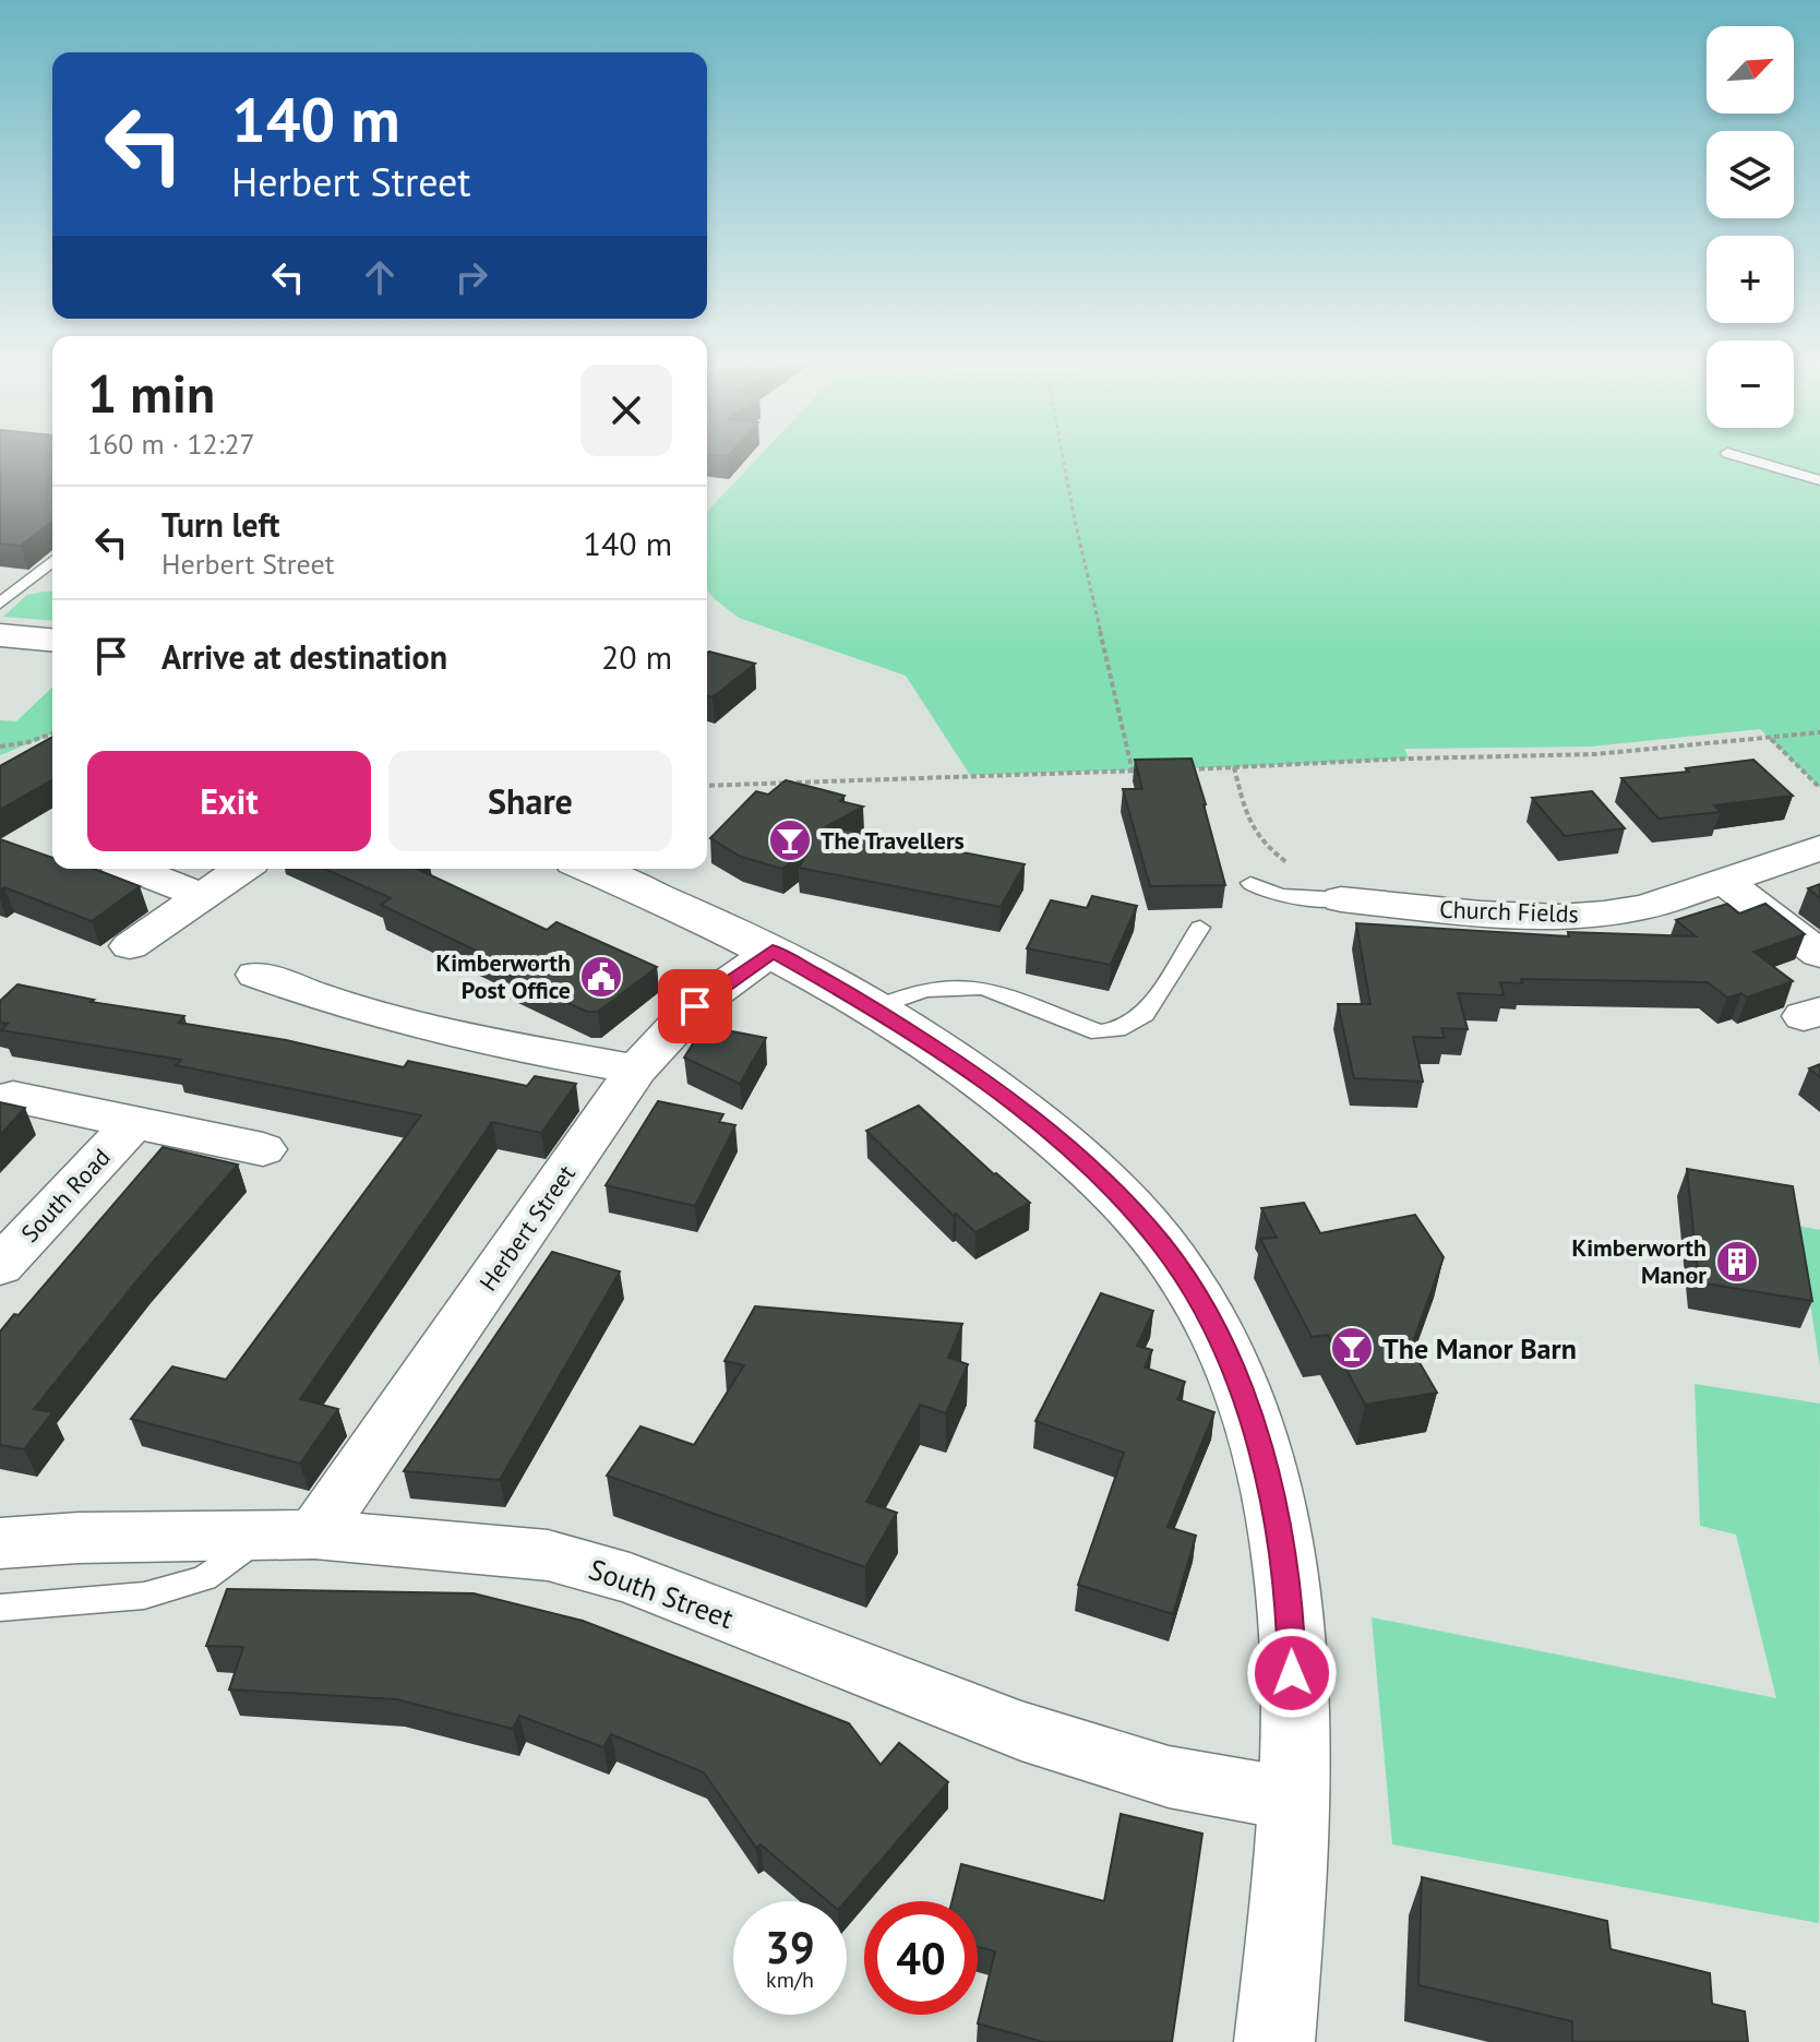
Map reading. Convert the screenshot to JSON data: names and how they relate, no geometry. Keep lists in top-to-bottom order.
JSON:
{
  "streets": {
    "street": [
      "Church Fields",
      "South Road",
      "Herbert Street",
      "South Street"
    ]
  },
  "crossings": [
    ["Herbert Street", "South Street"]
  ],
  "places": {
    "bar": ["The Travellers", "The Manor Barn"],
    "public building": ["Kimberworth Post Office"],
    "building": ["Kimberworth Manor"]
  },
  "north": "top right",
  "page": {
    "map_buttons": ["+", "−"],
    "turn": ["140 m", "Herbert Street"],
    "heading": ["1 min", "160 m · 12:27"],
    "list": [
      {
        "name": "Turn left",
        "note": "Herbert Street",
        "value": "140 m"
      },
      {
        "name": "Arrive at destination",
        "value": "20 m"
      }
    ],
    "buttons": ["Exit", "Share"],
    "speed": "39 km/h",
    "limit": "40"
  }
}
